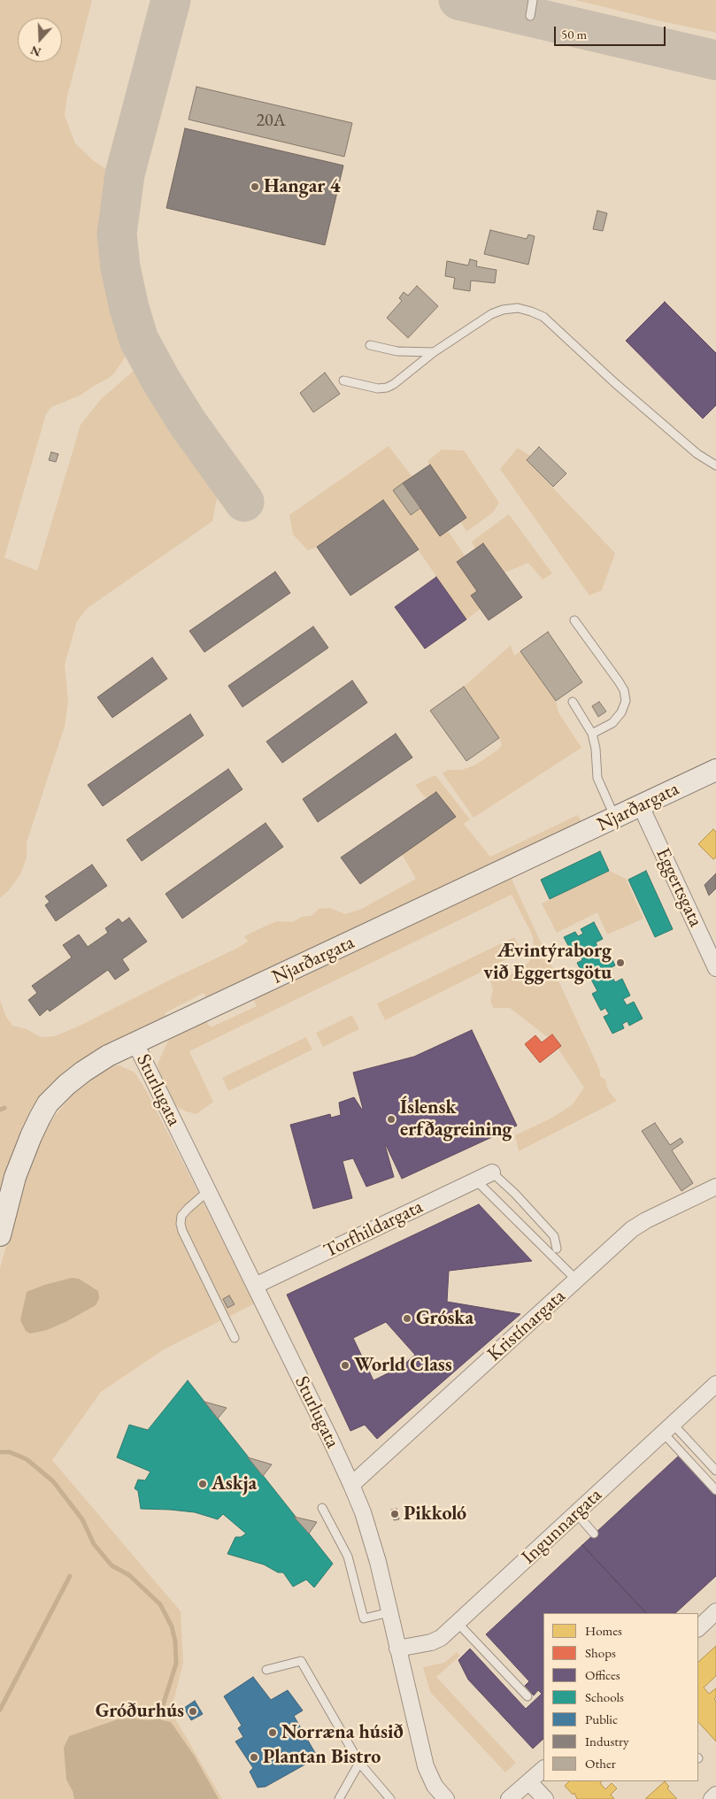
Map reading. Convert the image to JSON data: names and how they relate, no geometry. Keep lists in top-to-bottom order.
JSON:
{
  "streets": {
    "main road": ["Njarðargata"],
    "street": [
      "Eggertsgata",
      "Sturlugata",
      "Torfhildargata",
      "Kristínargata",
      "Ingunnargata"
    ]
  },
  "crossings": [
    ["Njarðargata", "Eggertsgata"],
    ["Njarðargata", "Sturlugata"],
    ["Sturlugata", "Torfhildargata"],
    ["Sturlugata", "Kristínargata"],
    ["Sturlugata", "Ingunnargata"]
  ],
  "places": [
    "Hangar 4",
    "Ævintýraborg við Eggertsgötu",
    "Íslensk erfðagreining",
    "Gróska",
    "World Class",
    "Askja",
    "Pikkoló",
    "Gróðurhús",
    "Norræna húsið",
    "Plantan Bistro"
  ],
  "house_numbers": ["20A"],
  "legend": [
    "Homes",
    "Shops",
    "Offices",
    "Schools",
    "Public",
    "Industry",
    "Other"
  ],
  "scale_bar": "50 m",
  "north": "bottom"
}
